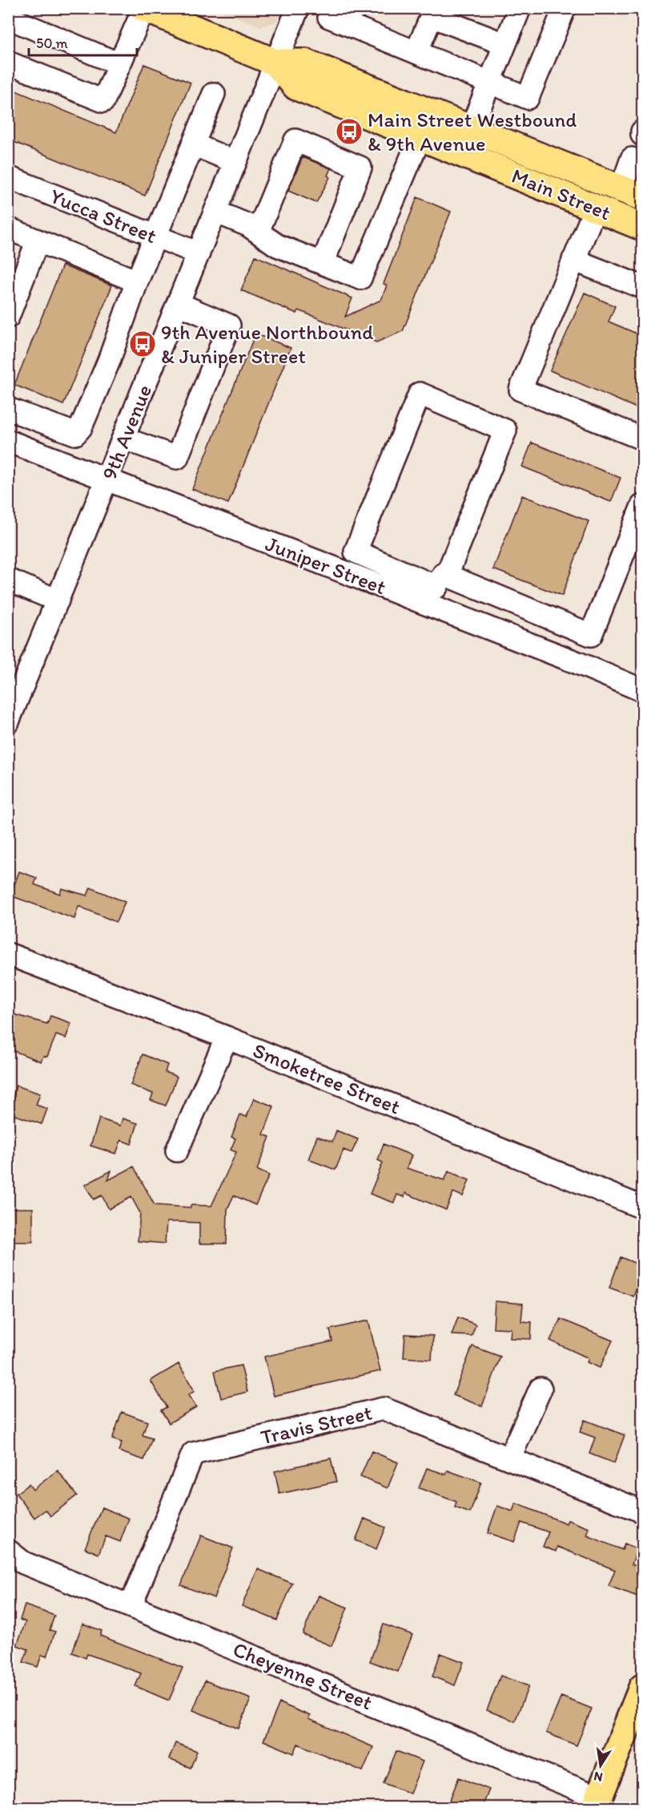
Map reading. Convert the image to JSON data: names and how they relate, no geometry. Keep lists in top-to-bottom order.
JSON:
{
  "streets": {
    "main road": ["Main Street"],
    "street": [
      "Yucca Street",
      "9th Avenue",
      "Juniper Street",
      "Smoketree Street",
      "Travis Street",
      "Cheyenne Street"
    ]
  },
  "crossings": [
    ["Main Street", "9th Avenue"],
    ["Yucca Street", "9th Avenue"],
    ["9th Avenue", "Juniper Street"],
    ["Travis Street", "Cheyenne Street"]
  ],
  "places": {
    "bus stop": ["Main Street Westbound & 9th Avenue", "9th Avenue Northbound & Juniper Street"]
  },
  "scale_bar": "50 m",
  "north": "bottom"
}
